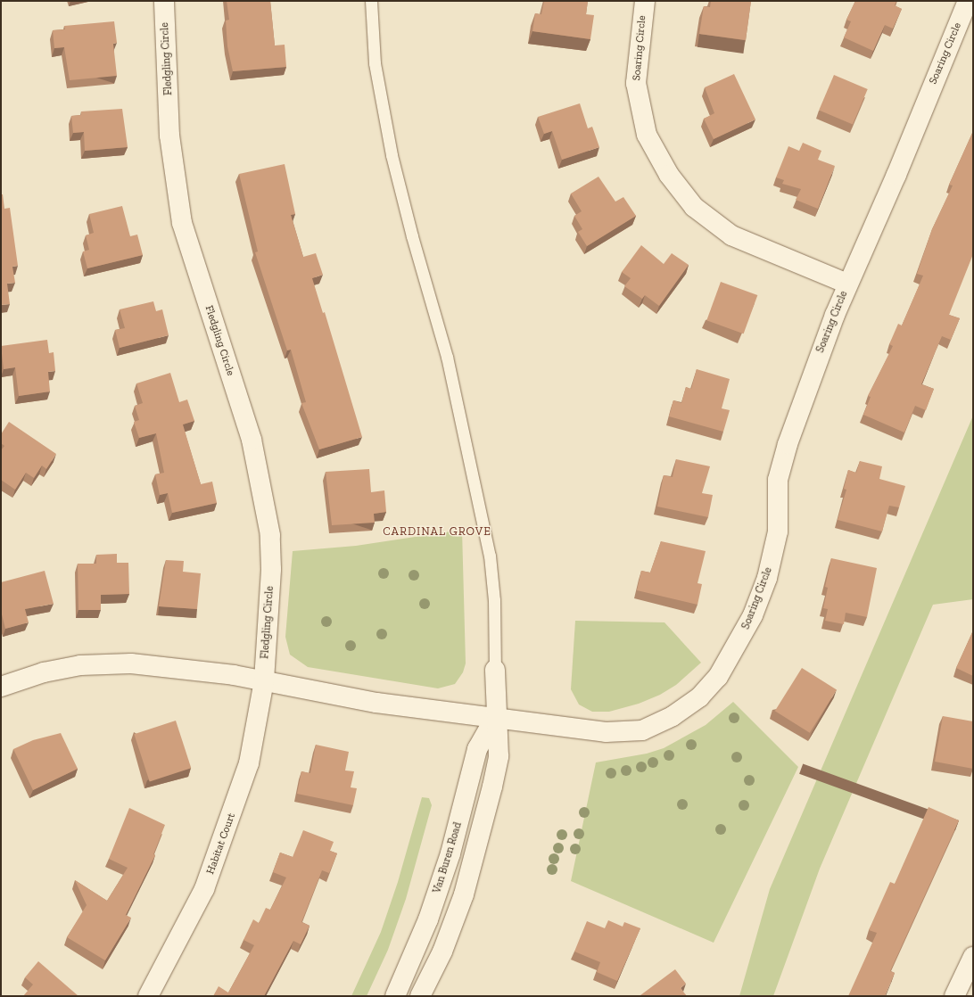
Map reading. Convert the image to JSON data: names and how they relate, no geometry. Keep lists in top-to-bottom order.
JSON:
{
  "streets": {
    "street": [
      "Soaring Circle",
      "Fledgling Circle",
      "Habitat Court",
      "Van Buren Road"
    ]
  },
  "crossings": [
    ["Soaring Circle", "Van Buren Road"],
    ["Fledgling Circle", "Habitat Court"]
  ],
  "districts": ["CARDINAL GROVE"]
}
